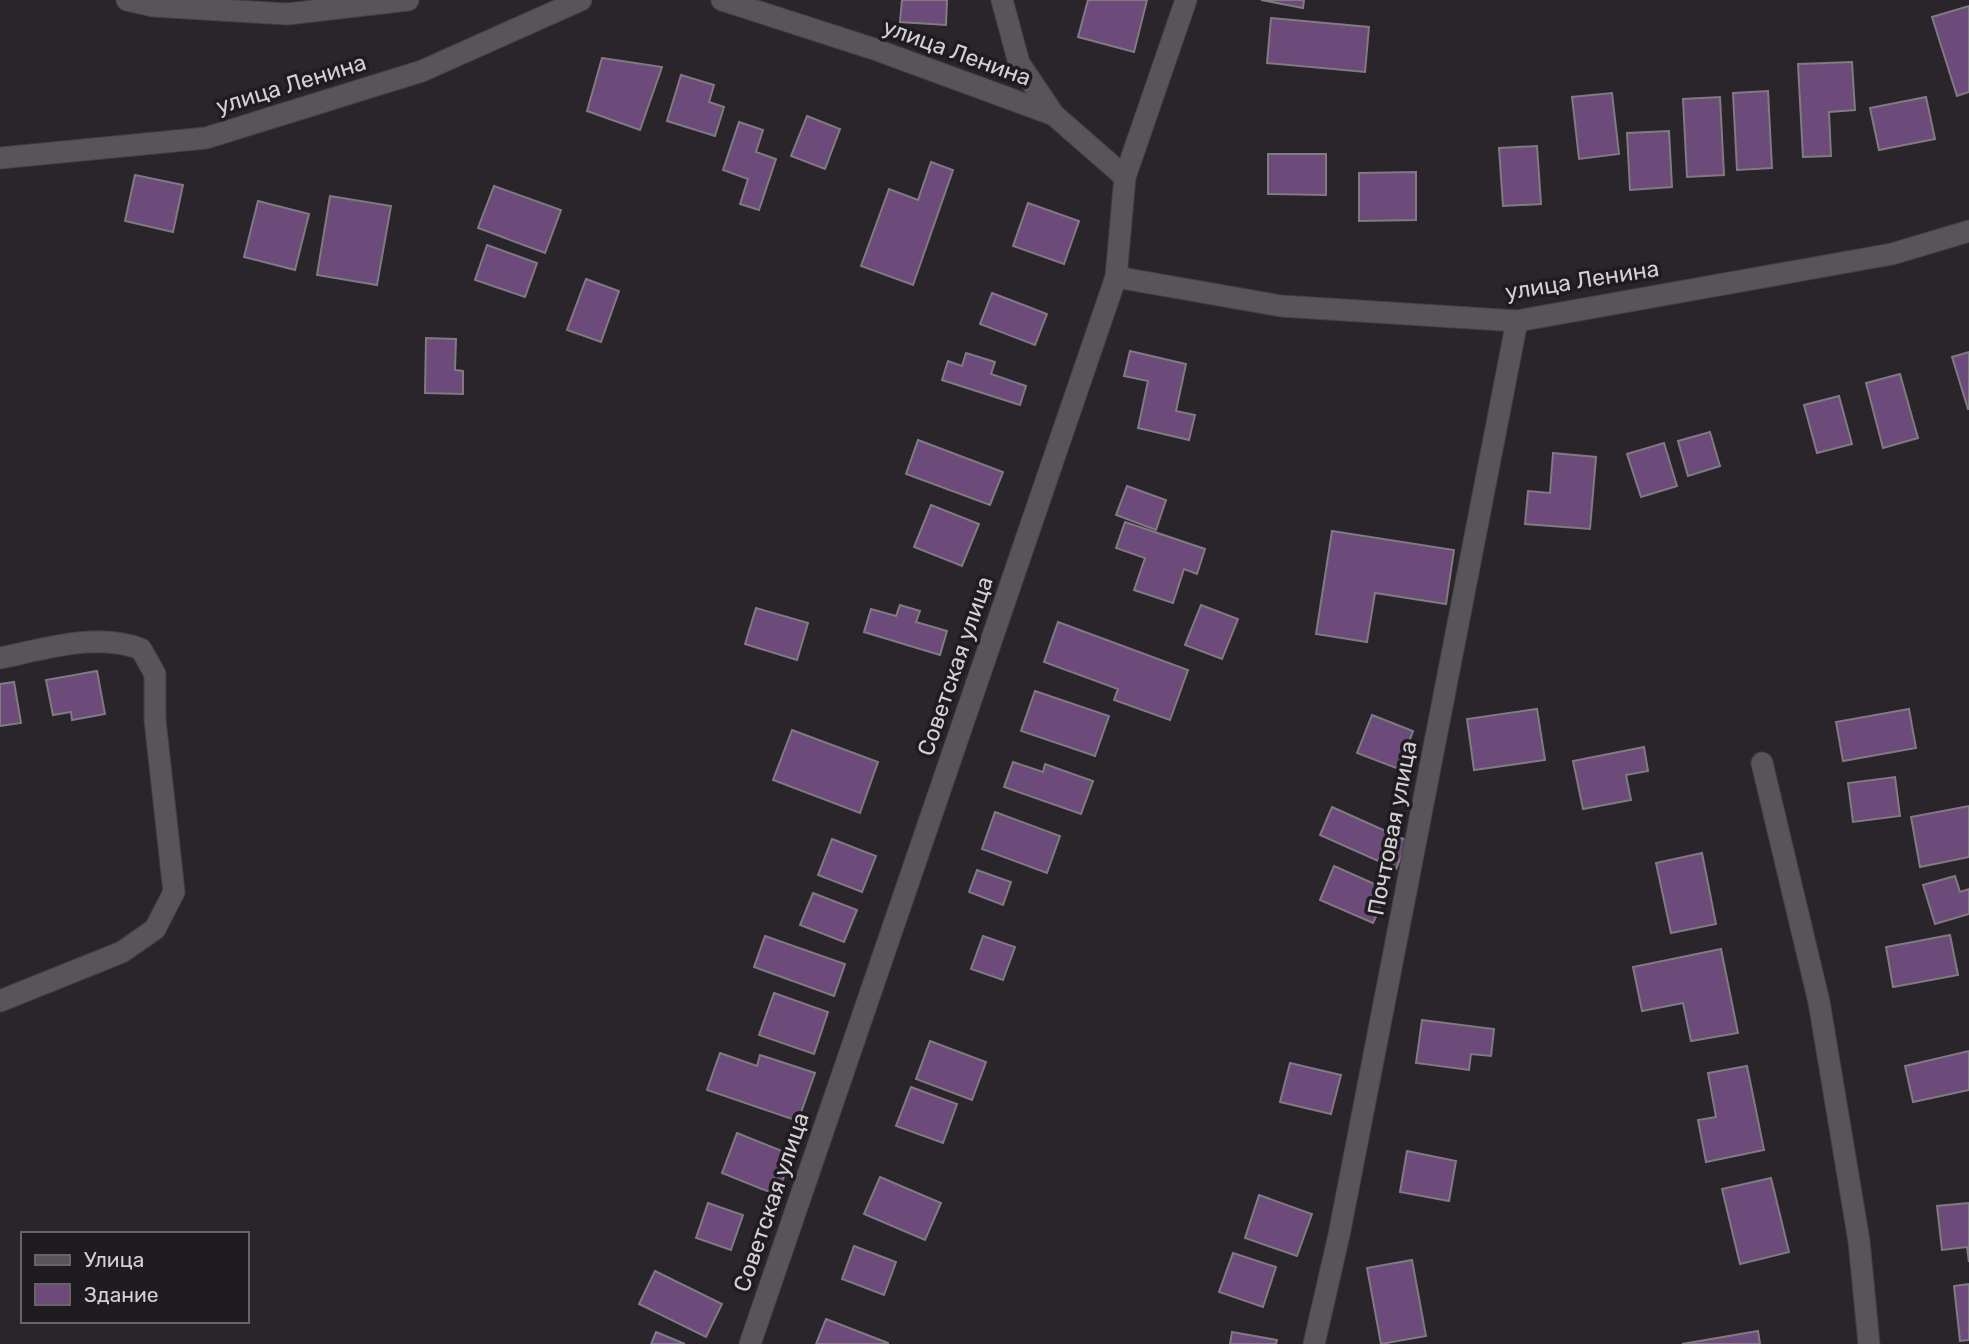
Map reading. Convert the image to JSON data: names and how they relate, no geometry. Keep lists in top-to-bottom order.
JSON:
{
  "streets": {
    "street": ["улица Ленина", "Советская улица", "Почтовая улица"]
  },
  "crossings": [
    ["улица Ленина", "Советская улица"],
    ["улица Ленина", "Почтовая улица"]
  ],
  "legend": ["Улица", "Здание"]
}
